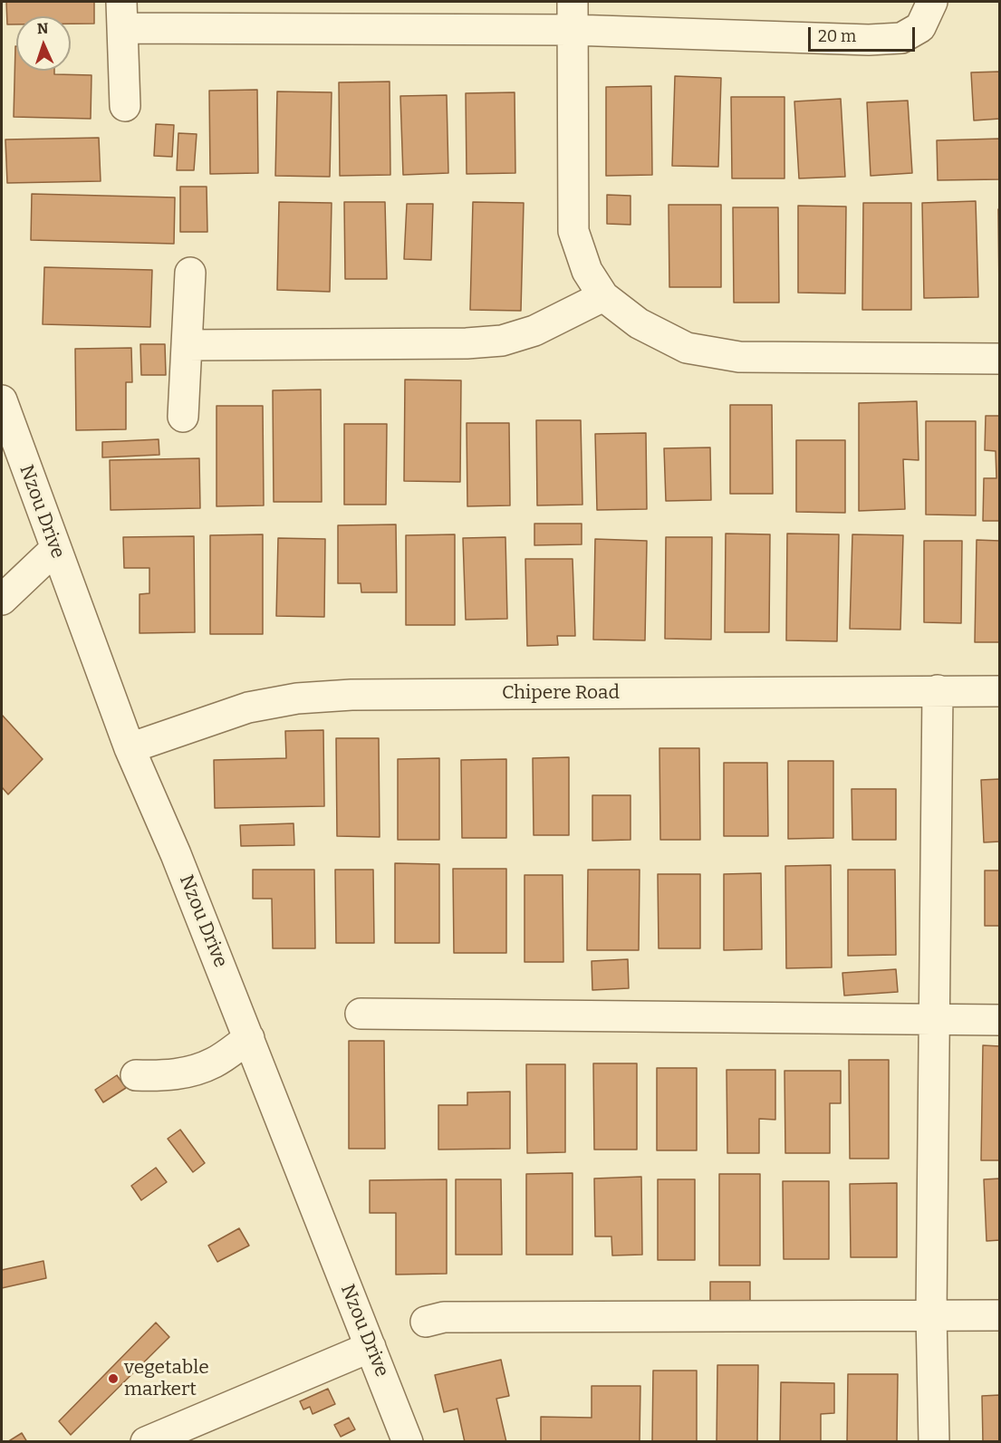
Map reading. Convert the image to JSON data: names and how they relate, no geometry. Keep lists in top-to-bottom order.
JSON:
{
  "streets": {
    "street": ["Nzou Drive", "Chipere Road"]
  },
  "crossings": [
    ["Nzou Drive", "Chipere Road"]
  ],
  "places": ["vegetable markert"],
  "scale_bar": "20 m",
  "north": "top"
}
